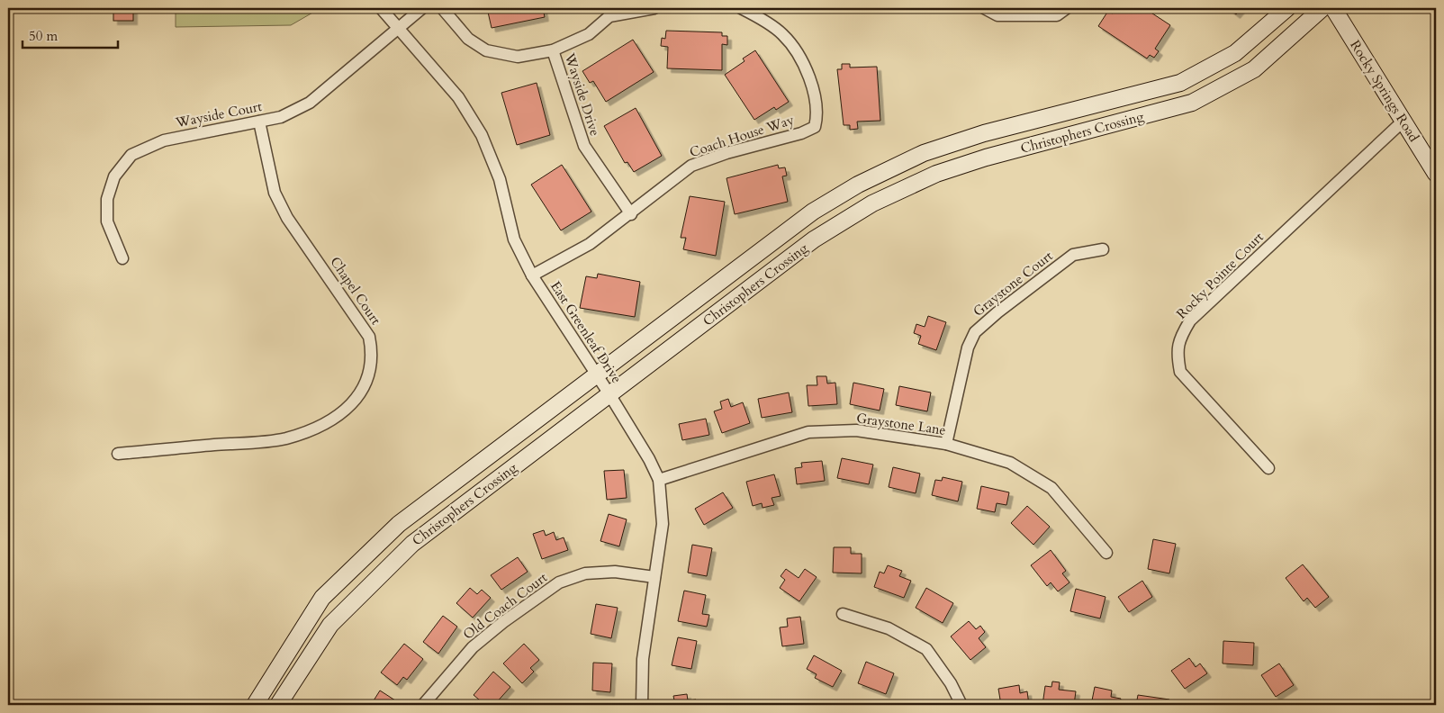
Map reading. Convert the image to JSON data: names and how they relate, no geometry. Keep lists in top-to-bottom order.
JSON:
{
  "streets": {
    "street": [
      "Rocky Springs Road",
      "Wayside Drive",
      "Wayside Court",
      "Christophers Crossing",
      "Coach House Way",
      "Rocky Pointe Court",
      "Graystone Court",
      "Chapel Court",
      "East Greenleaf Drive",
      "Graystone Lane",
      "Old Coach Court"
    ]
  },
  "crossings": [
    ["Rocky Springs Road", "Rocky Pointe Court"],
    ["Wayside Drive", "Coach House Way"],
    ["Wayside Court", "Chapel Court"],
    ["Wayside Court", "East Greenleaf Drive"],
    ["Christophers Crossing", "East Greenleaf Drive"],
    ["Coach House Way", "East Greenleaf Drive"],
    ["Graystone Court", "Graystone Lane"],
    ["East Greenleaf Drive", "Graystone Lane"],
    ["East Greenleaf Drive", "Old Coach Court"]
  ],
  "scale_bar": "50 m"
}
